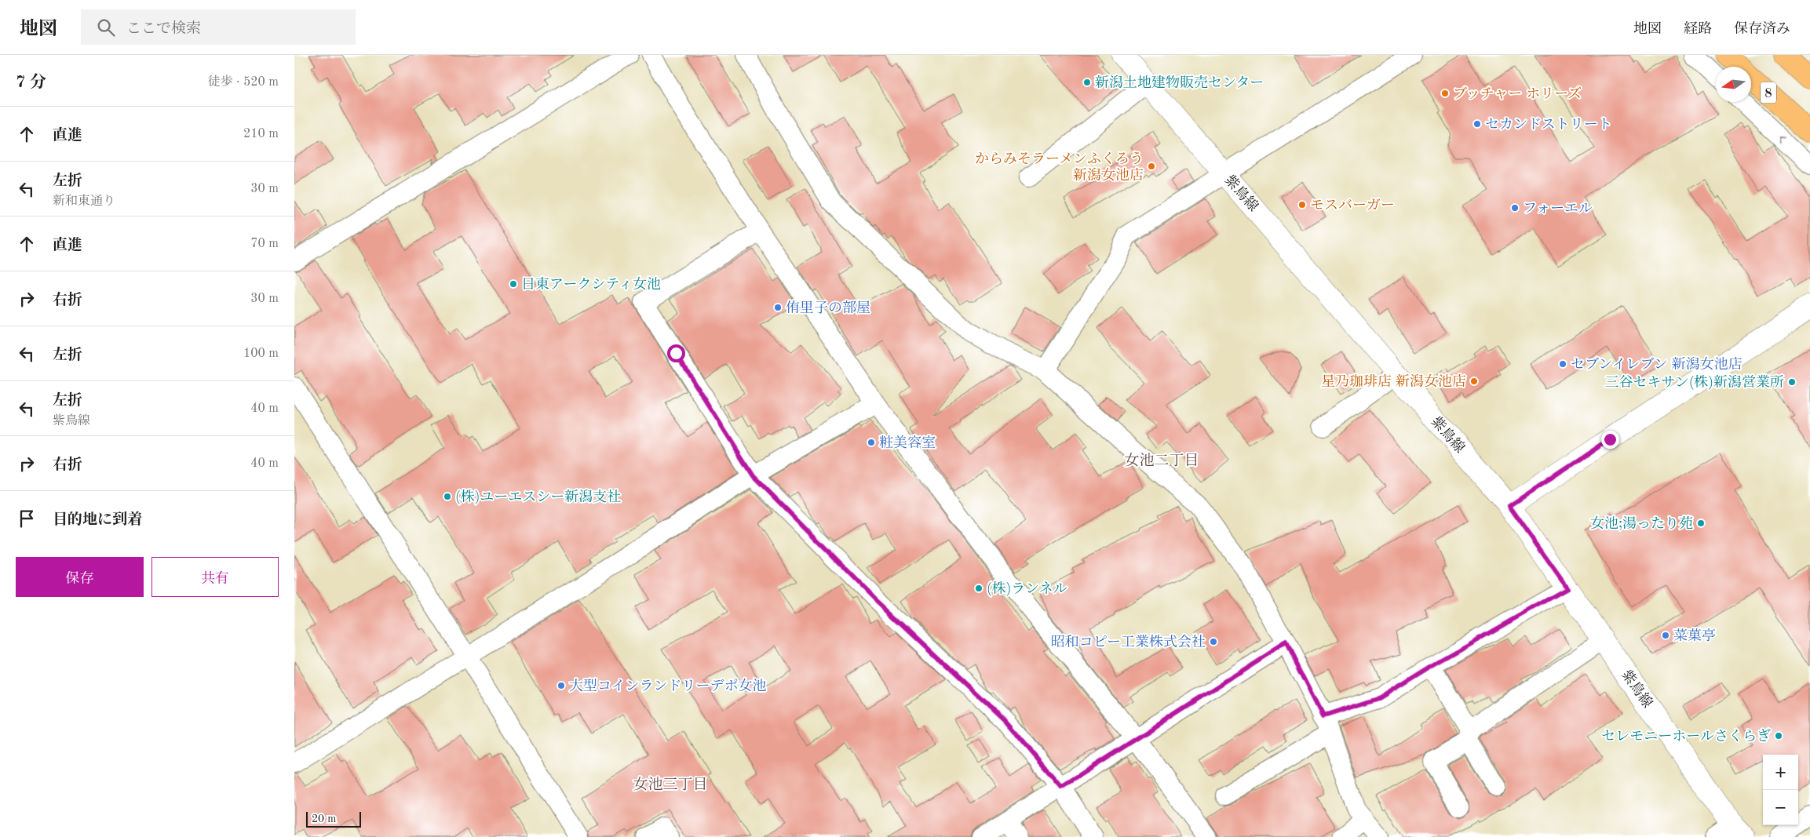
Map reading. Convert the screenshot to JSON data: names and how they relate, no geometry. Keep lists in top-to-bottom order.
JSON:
{
  "streets": {
    "highway": ["8"],
    "street": ["紫鳥線"]
  },
  "districts": ["女池二丁目", "女池三丁目"],
  "places": [
    "新潟土地建物販売センター",
    "ブッチャー ホリーズ",
    "セカンドストリート",
    "からみそラーメンふくろう 新潟女池店",
    "モスバーガー",
    "フォーエル",
    "日東アークシティ女池",
    "侑里子の部屋",
    "セブンイレブン 新潟女池店",
    "星乃珈琲店 新潟女池店",
    "三谷セキサン(株)新潟営業所",
    "粧美容室",
    "(株)ユーエスシー新潟支社",
    "女池;湯ったり苑",
    "(株)ランネル",
    "菜菓亭",
    "昭和コピー工業株式会社",
    "大型コインランドリーデポ女池",
    "セレモニーホールさくらぎ"
  ],
  "scale_bar": "20 m",
  "north": "left",
  "page": {
    "header": "地図",
    "search": "ここで検索",
    "nav": ["地図", "経路", "保存済み"],
    "heading": ["7 分", "徒歩 · 520 m"],
    "list": [
      ["直進", "210 m"],
      ["左折", "新和東通り", "30 m"],
      ["直進", "70 m"],
      ["右折", "30 m"],
      ["左折", "100 m"],
      ["左折", "紫鳥線", "40 m"],
      ["右折", "40 m"],
      "目的地に到着"
    ],
    "buttons": ["保存", "共有"],
    "map_buttons": ["+", "−"],
    "scale": "20 m"
  }
}
